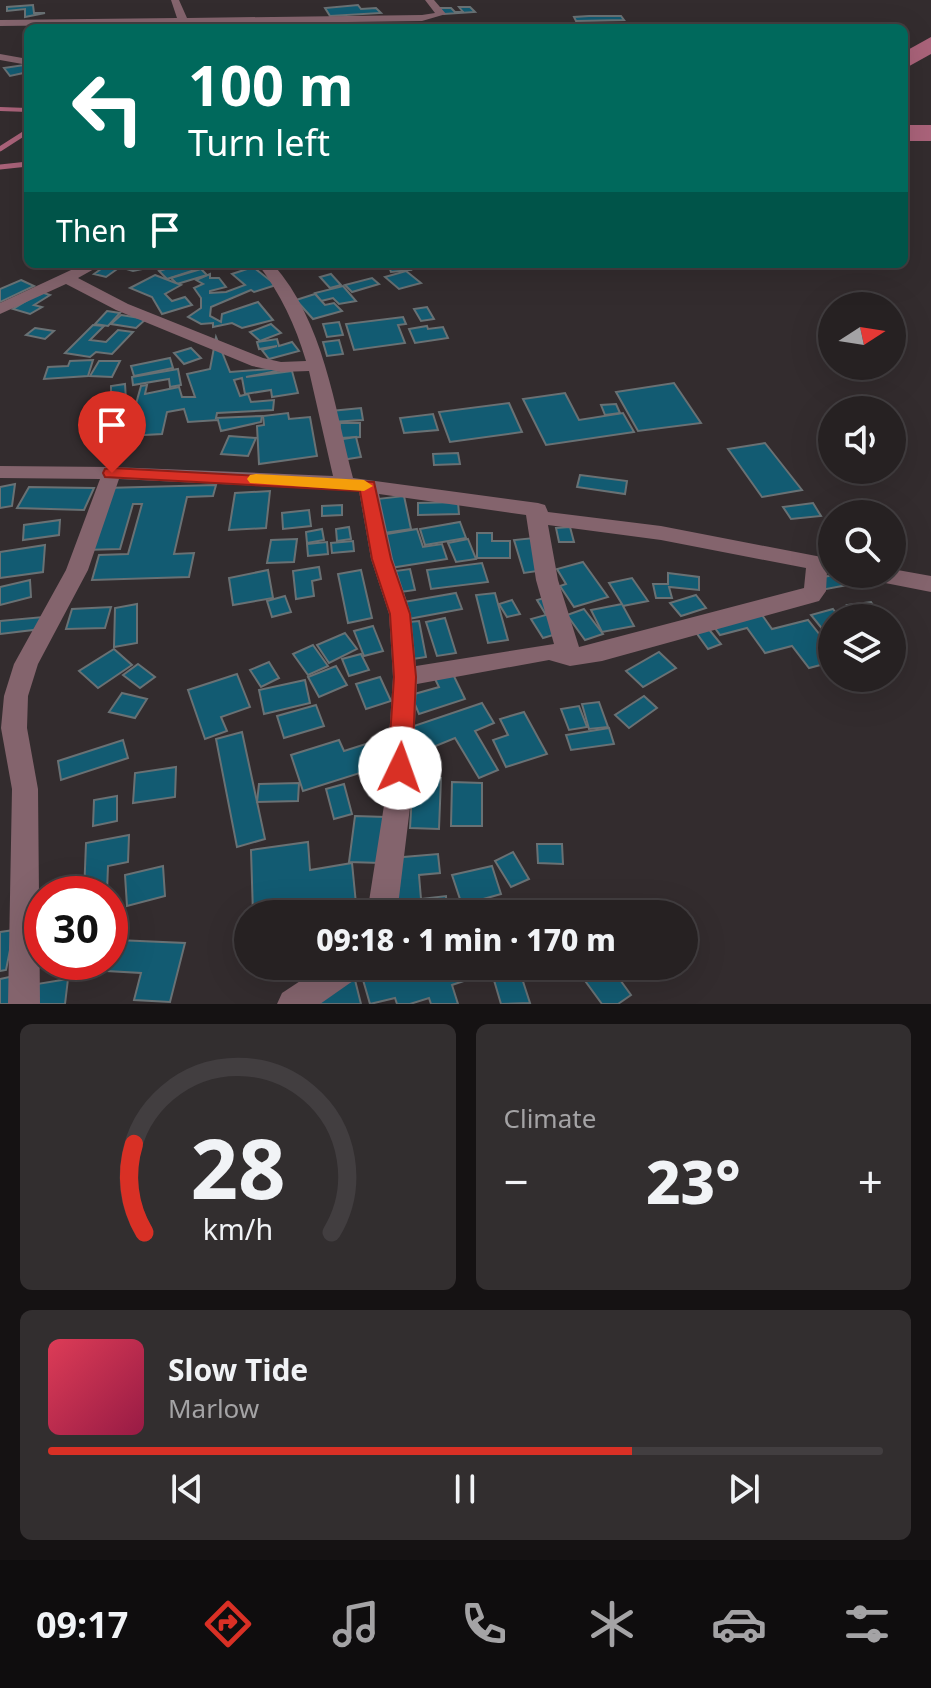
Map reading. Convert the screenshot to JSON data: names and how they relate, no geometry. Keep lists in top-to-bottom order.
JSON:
{
  "north": "right",
  "page": {
    "turn": ["100 m", "Turn left"],
    "then": "Then",
    "limit": "30",
    "trip": "09:18 · 1 min · 170 m",
    "tile": "Climate",
    "heat": ["−", "23°", "+"],
    "song": ["Slow Tide", "Marlow"],
    "tabs": "09:17",
    "gauge": ["28", "km/h"]
  }
}
